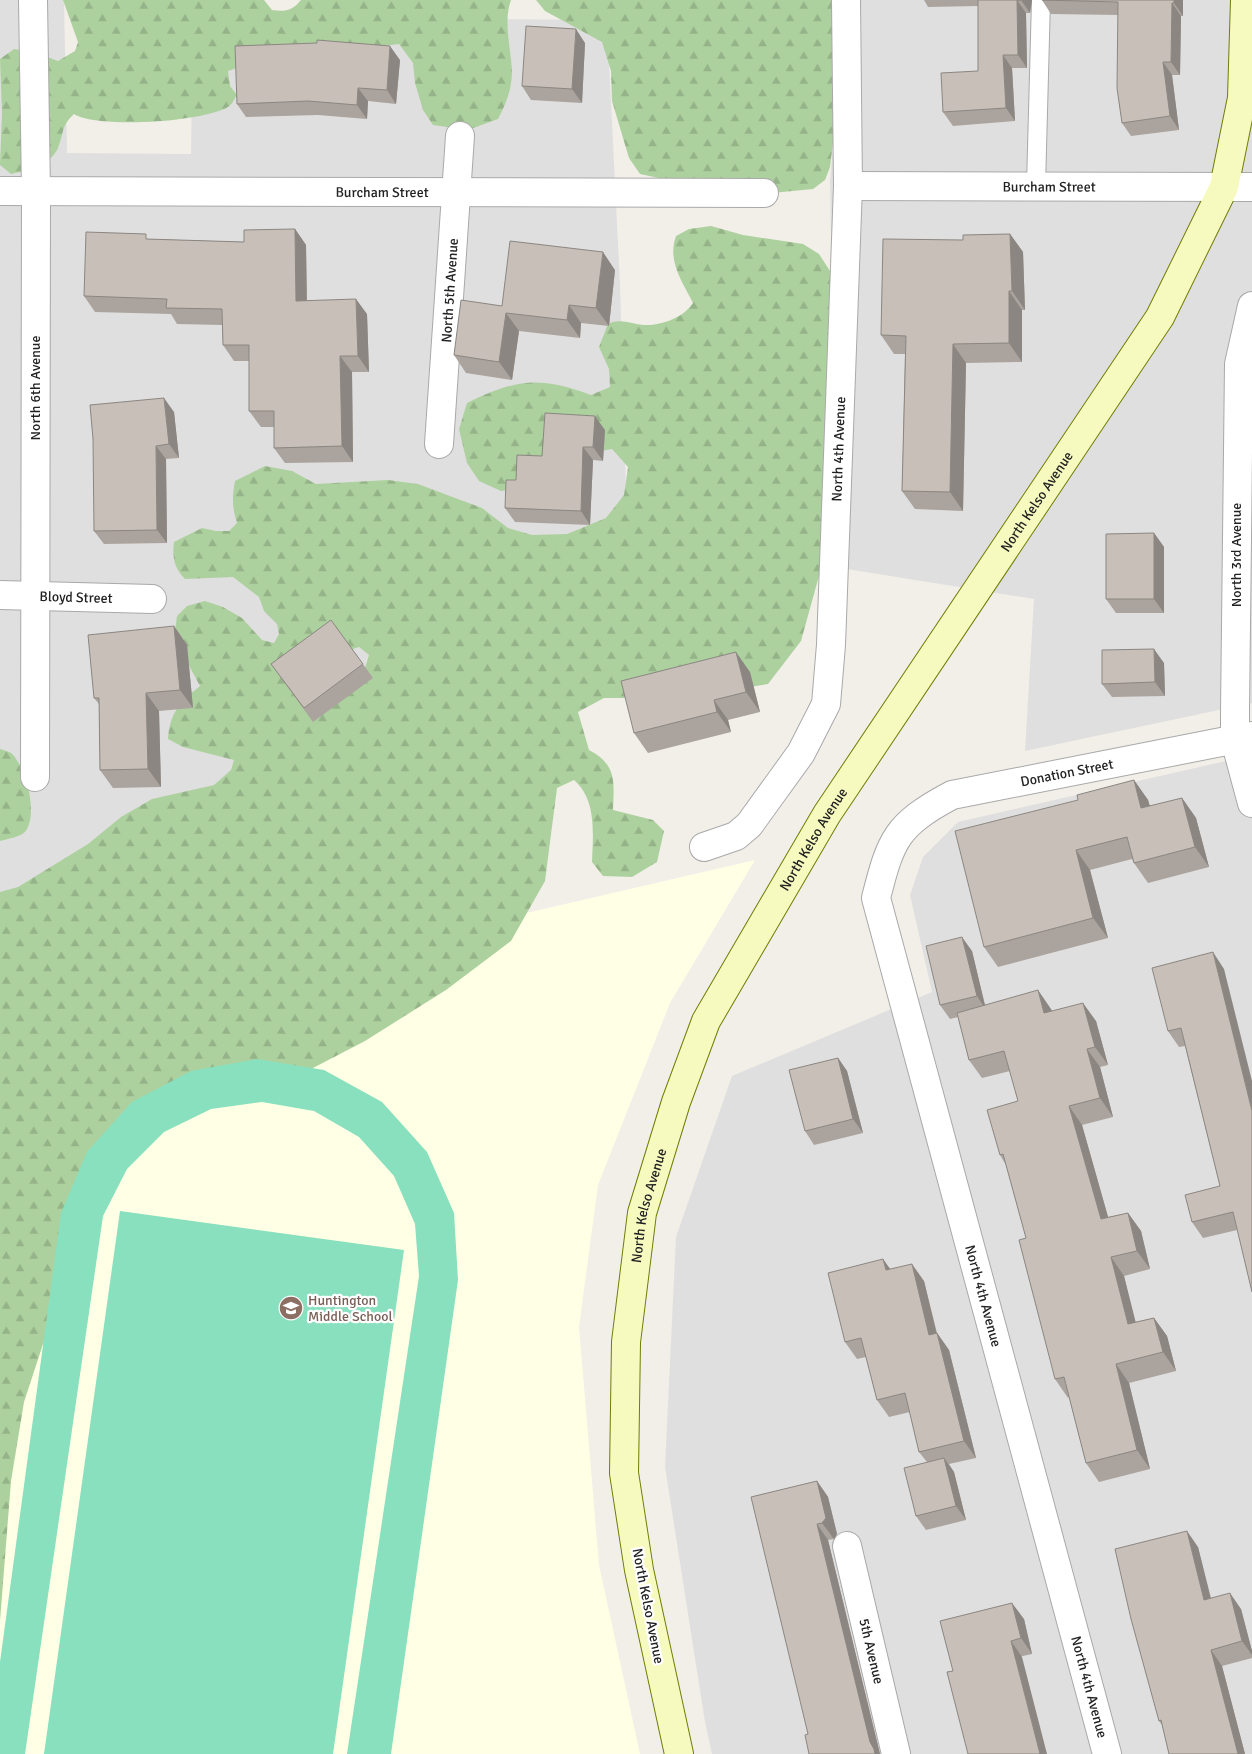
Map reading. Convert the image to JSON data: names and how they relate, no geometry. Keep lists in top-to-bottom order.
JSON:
{
  "streets": {
    "street": [
      "Burcham Street",
      "North 5th Avenue",
      "North 6th Avenue",
      "North 4th Avenue",
      "North Kelso Avenue",
      "North 3rd Avenue",
      "Bloyd Street",
      "Donation Street",
      "5th Avenue"
    ]
  },
  "crossings": [
    ["Burcham Street", "North 5th Avenue"],
    ["Burcham Street", "North 6th Avenue"],
    ["Burcham Street", "North 4th Avenue"],
    ["Burcham Street", "North Kelso Avenue"],
    ["North 6th Avenue", "Bloyd Street"],
    ["North 4th Avenue", "Donation Street"],
    ["North 3rd Avenue", "Donation Street"]
  ],
  "places": {
    "school or university": ["Huntington Middle School"]
  }
}
